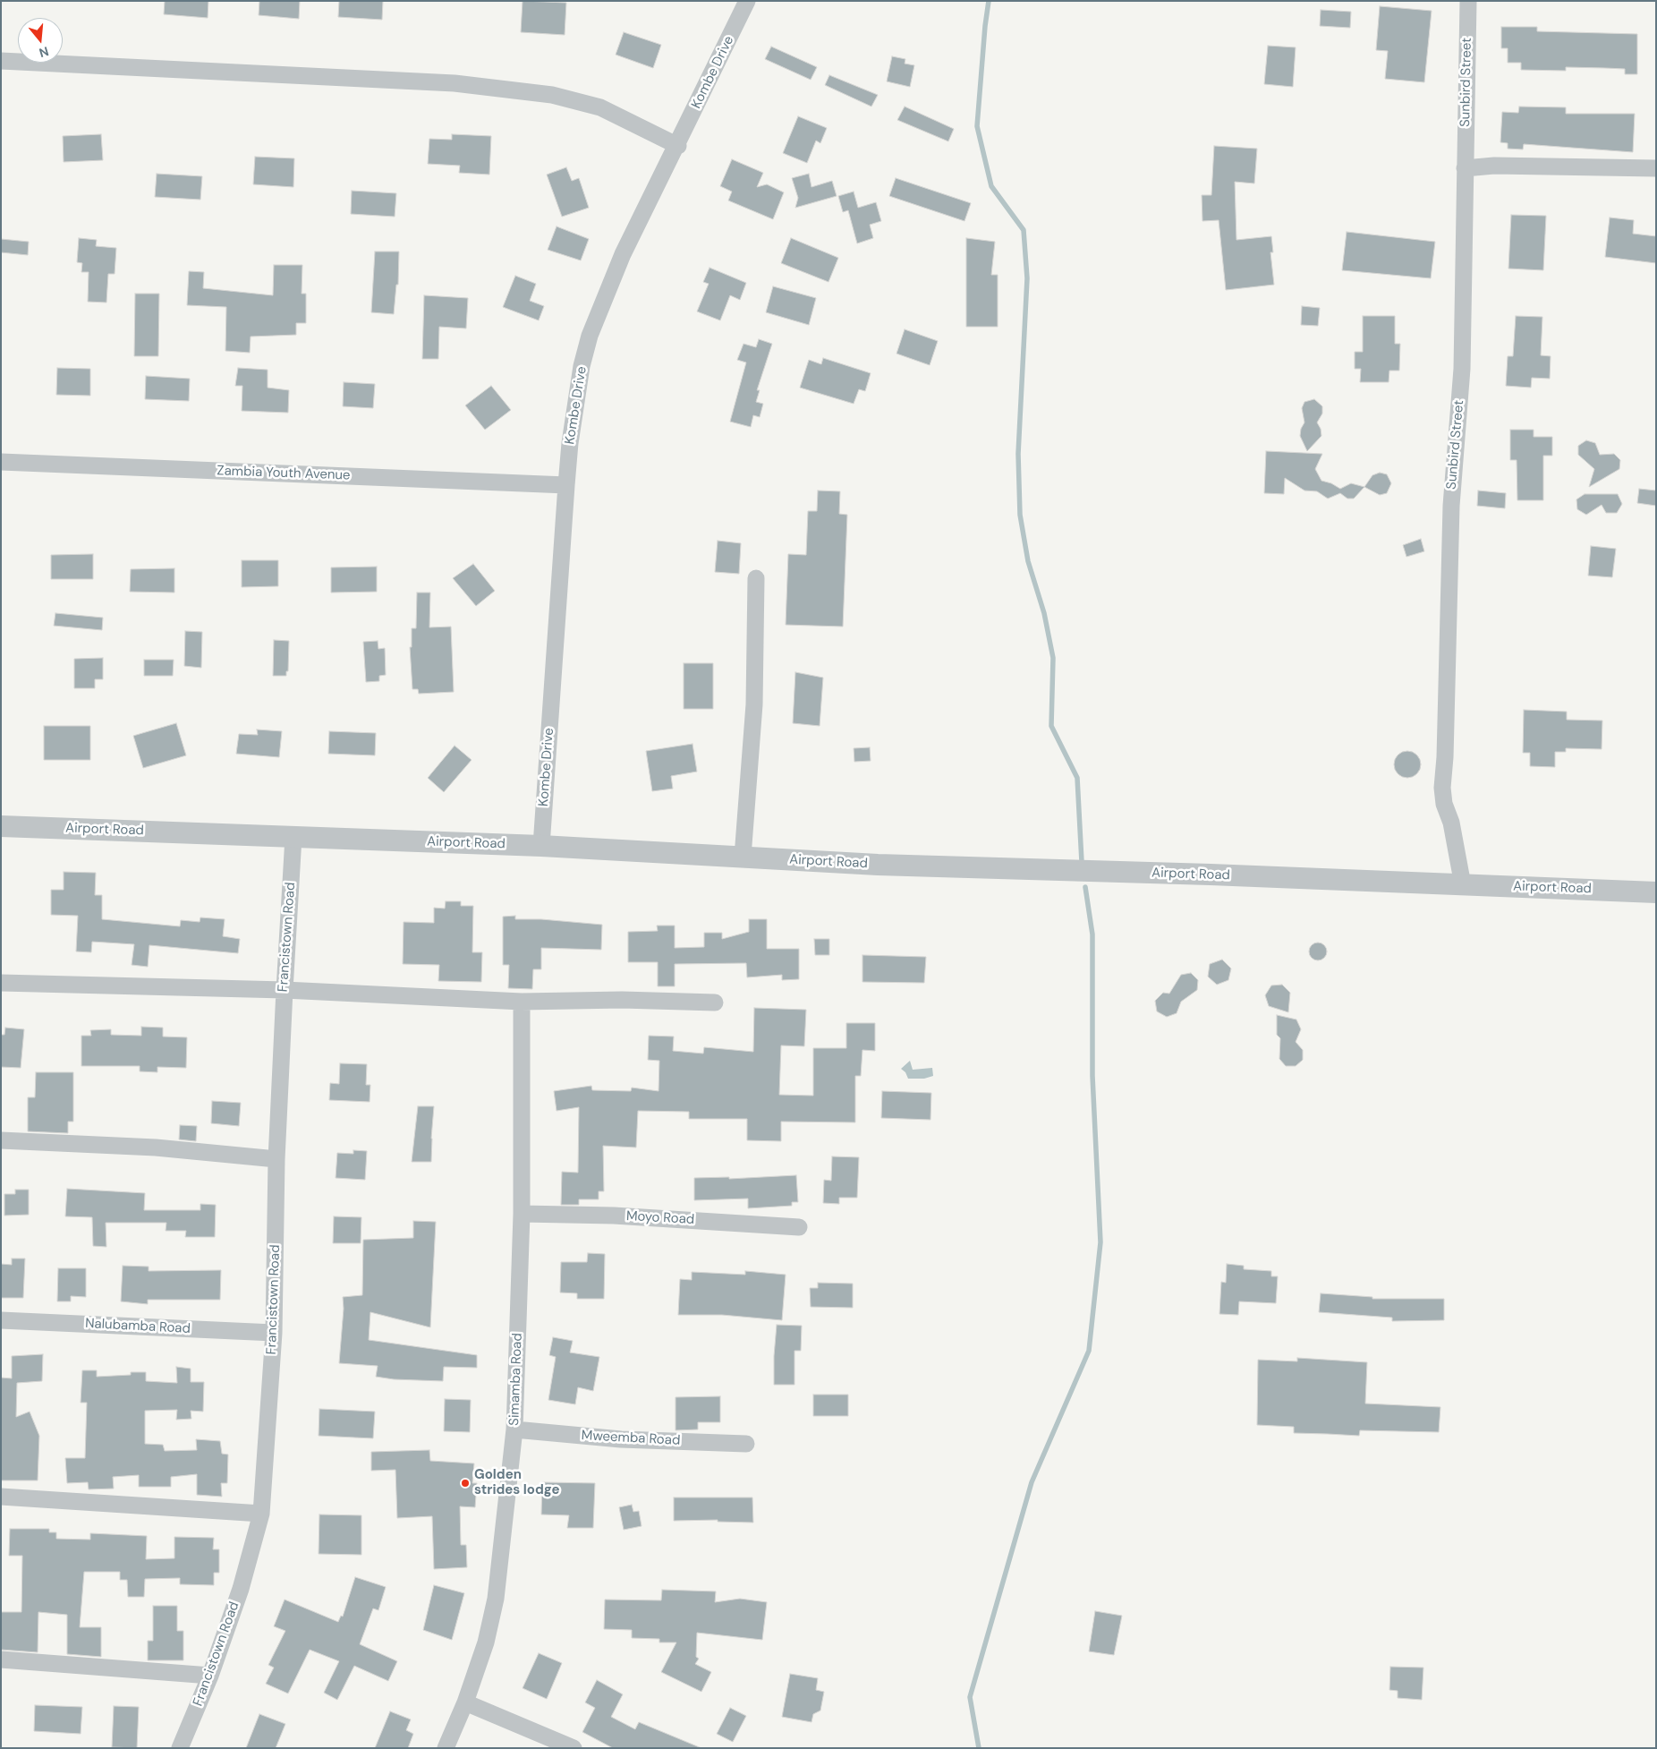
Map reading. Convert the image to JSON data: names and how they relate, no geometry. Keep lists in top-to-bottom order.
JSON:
{
  "streets": {
    "street": [
      "Kombe Drive",
      "Sunbird Street",
      "Zambia Youth Avenue",
      "Airport Road",
      "Francistown Road",
      "Moyo Road",
      "Nalubamba Road",
      "Simamba Road",
      "Mweemba Road"
    ]
  },
  "crossings": [
    ["Kombe Drive", "Zambia Youth Avenue"],
    ["Kombe Drive", "Airport Road"],
    ["Sunbird Street", "Airport Road"],
    ["Airport Road", "Francistown Road"],
    ["Francistown Road", "Nalubamba Road"],
    ["Moyo Road", "Simamba Road"],
    ["Simamba Road", "Mweemba Road"]
  ],
  "places": ["Golden strides lodge"],
  "north": "bottom"
}
